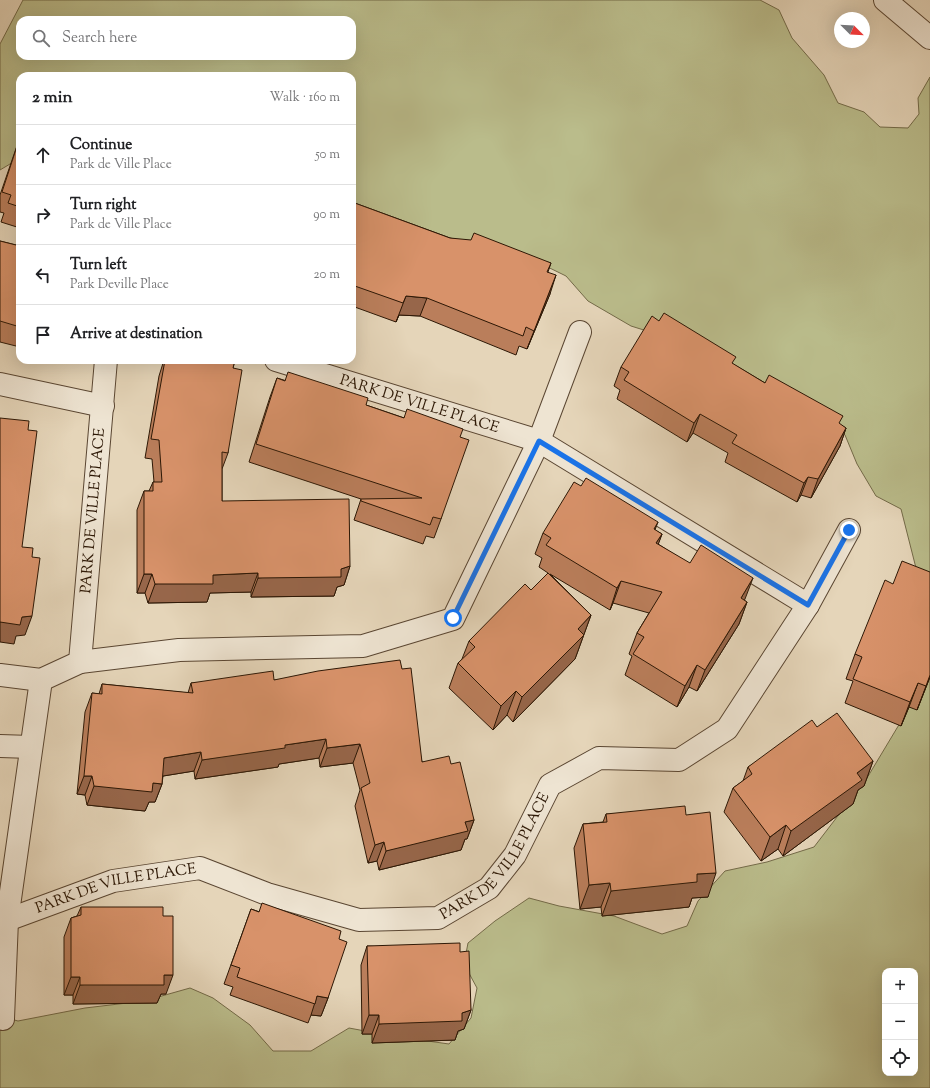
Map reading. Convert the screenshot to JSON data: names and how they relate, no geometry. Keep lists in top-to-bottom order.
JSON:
{
  "streets": {
    "street": ["PARK DE VILLE PLACE"]
  },
  "north": "bottom right",
  "page": {
    "search": "Search here",
    "heading": ["2 min", "Walk · 160 m"],
    "list": [
      ["Continue", "Park de Ville Place", "50 m"],
      ["Turn right", "Park de Ville Place", "90 m"],
      ["Turn left", "Park Deville Place", "20 m"],
      "Arrive at destination"
    ],
    "map_buttons": ["+", "−"]
  }
}
